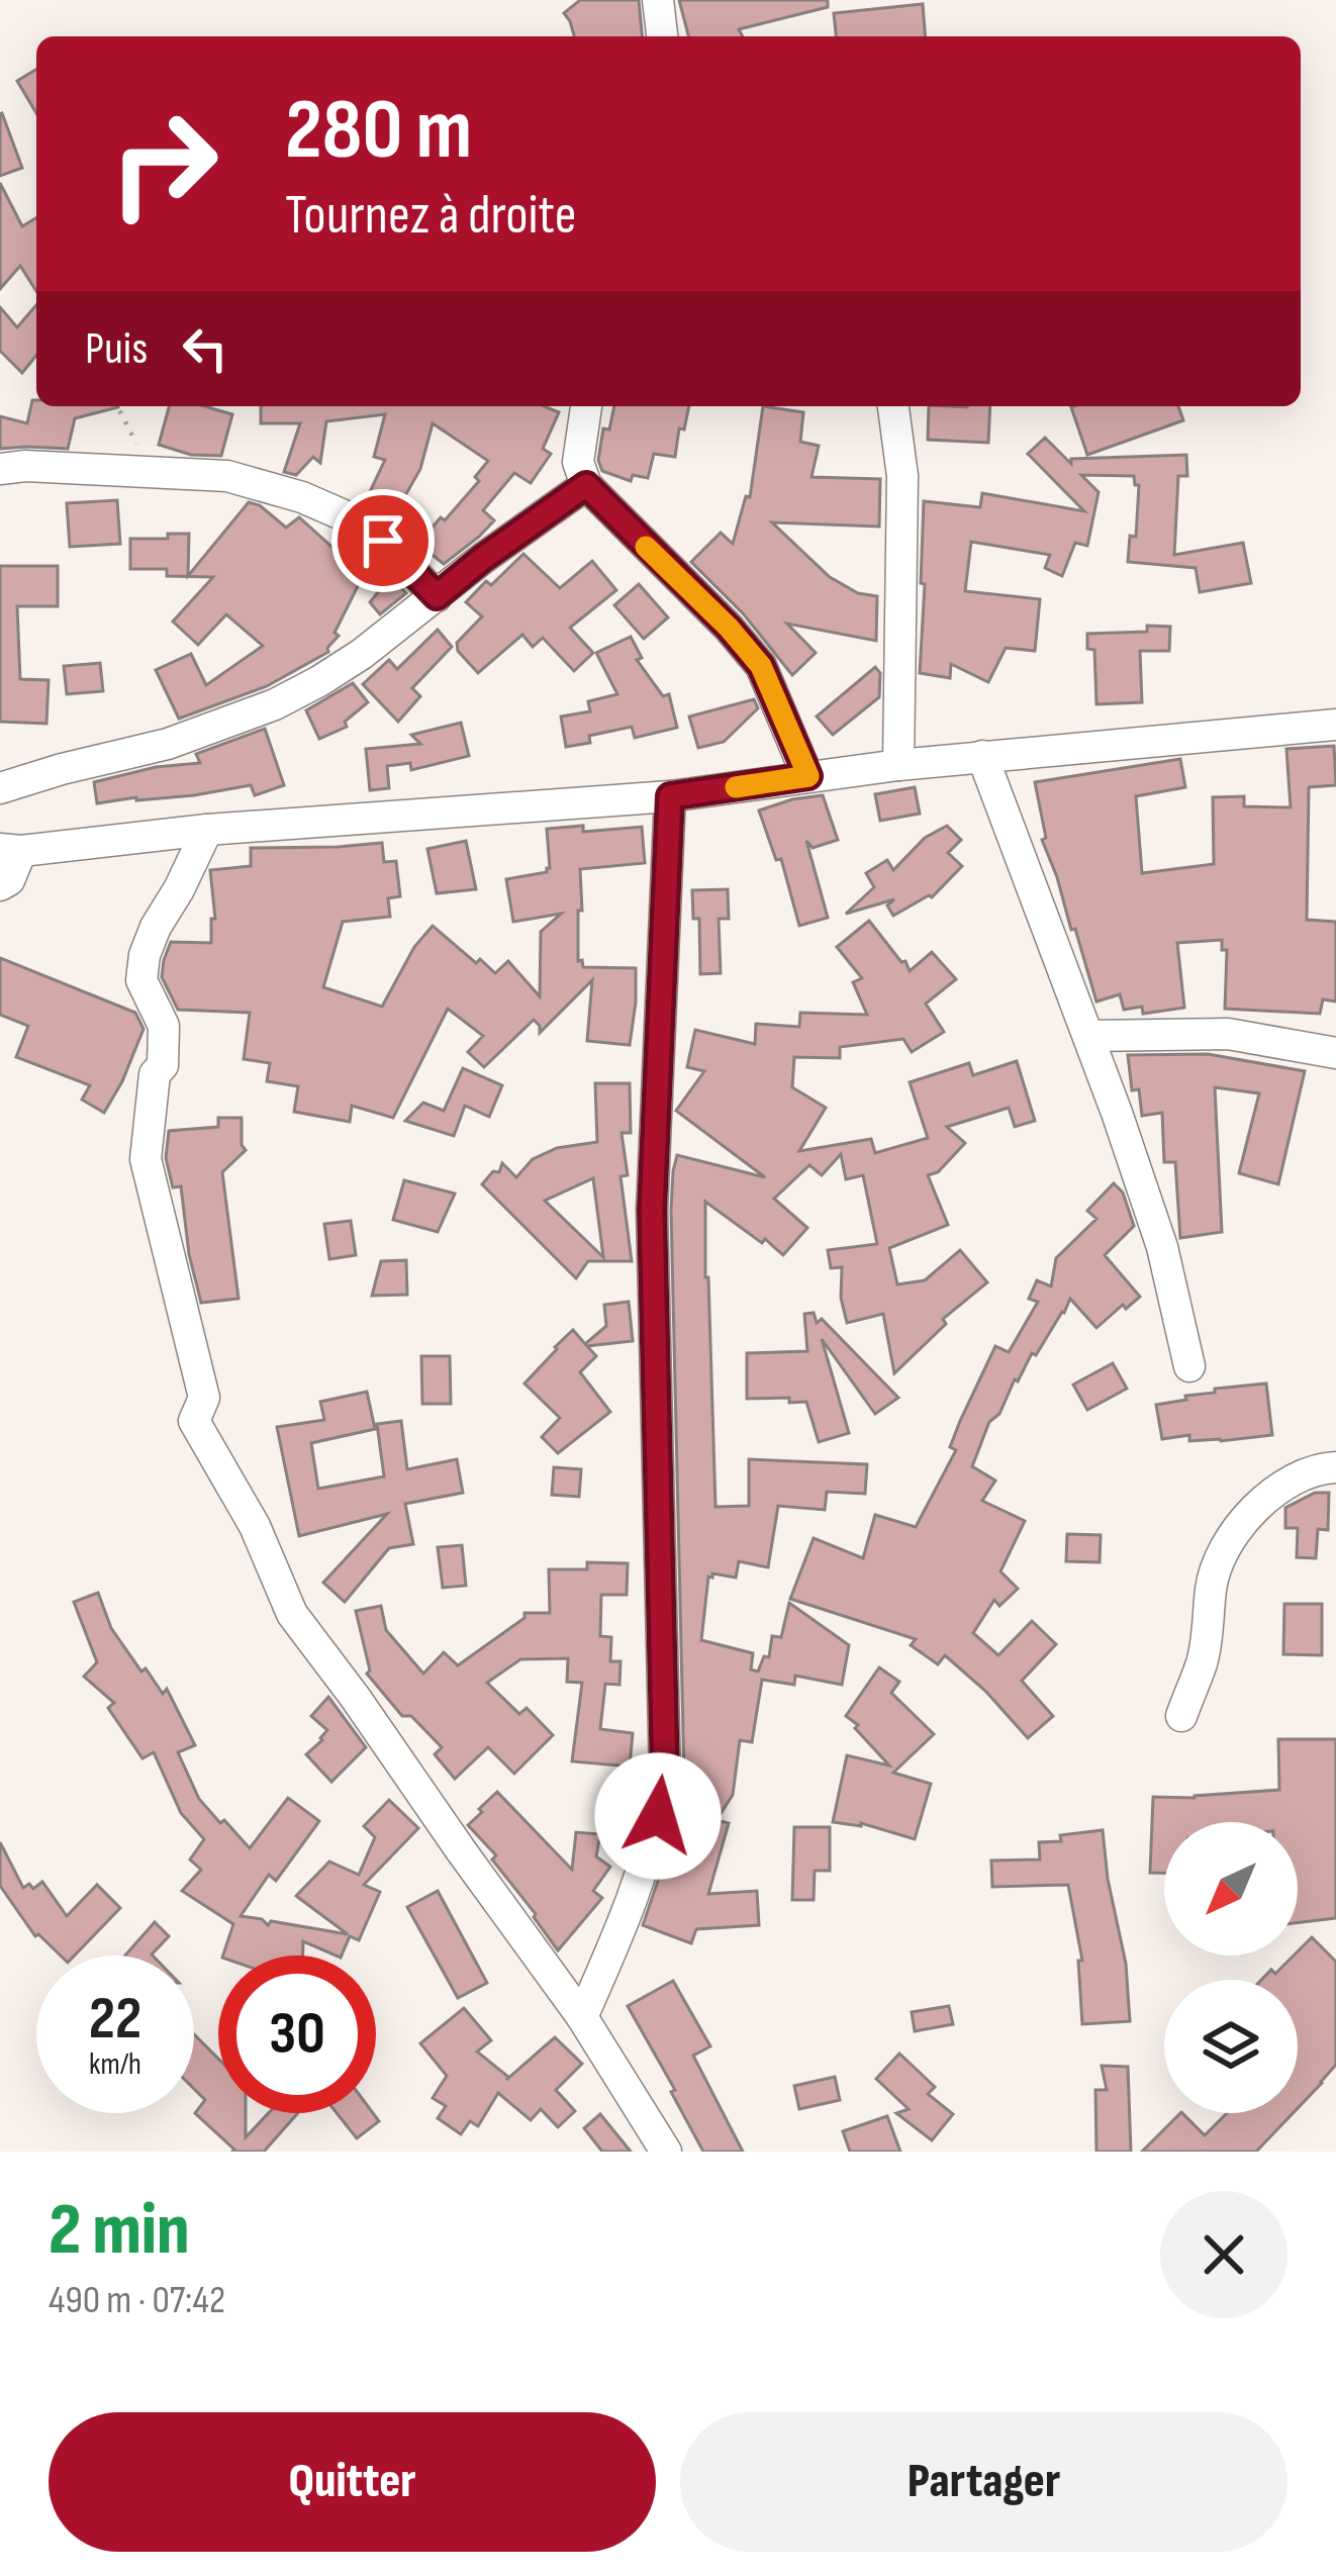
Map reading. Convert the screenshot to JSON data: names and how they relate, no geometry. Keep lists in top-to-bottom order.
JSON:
{
  "north": "bottom left",
  "page": {
    "turn": ["280 m", "Tournez à droite"],
    "then": "Puis",
    "speed": "22 km/h",
    "limit": "30",
    "heading": ["2 min", "490 m · 07:42"],
    "buttons": ["Quitter", "Partager"]
  }
}
